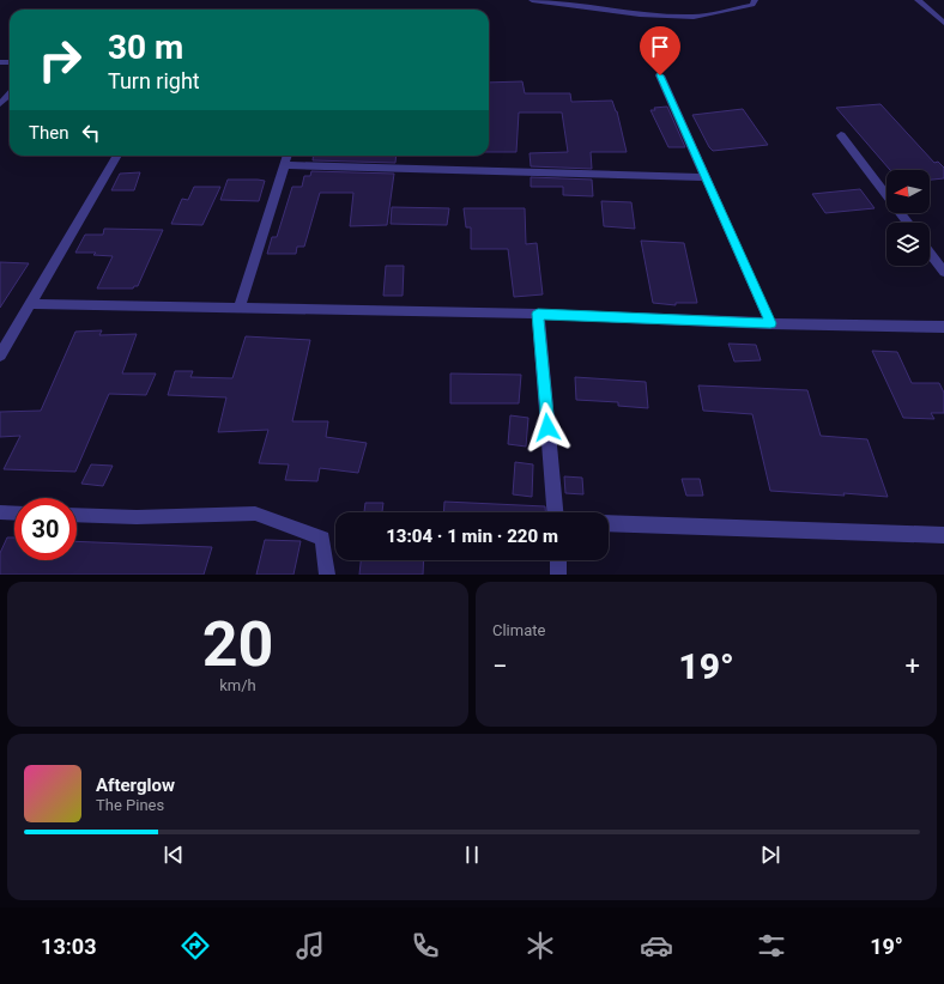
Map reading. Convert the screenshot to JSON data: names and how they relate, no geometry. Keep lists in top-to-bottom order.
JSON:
{
  "north": "left",
  "page": {
    "turn": ["30 m", "Turn right"],
    "then": "Then",
    "limit": "30",
    "trip": "13:04 · 1 min · 220 m",
    "tile": [
      ["20", "km/h"],
      "Climate"
    ],
    "heat": ["−", "19°", "+"],
    "song": ["Afterglow", "The Pines"],
    "tabs": ["13:03", "19°"]
  }
}
